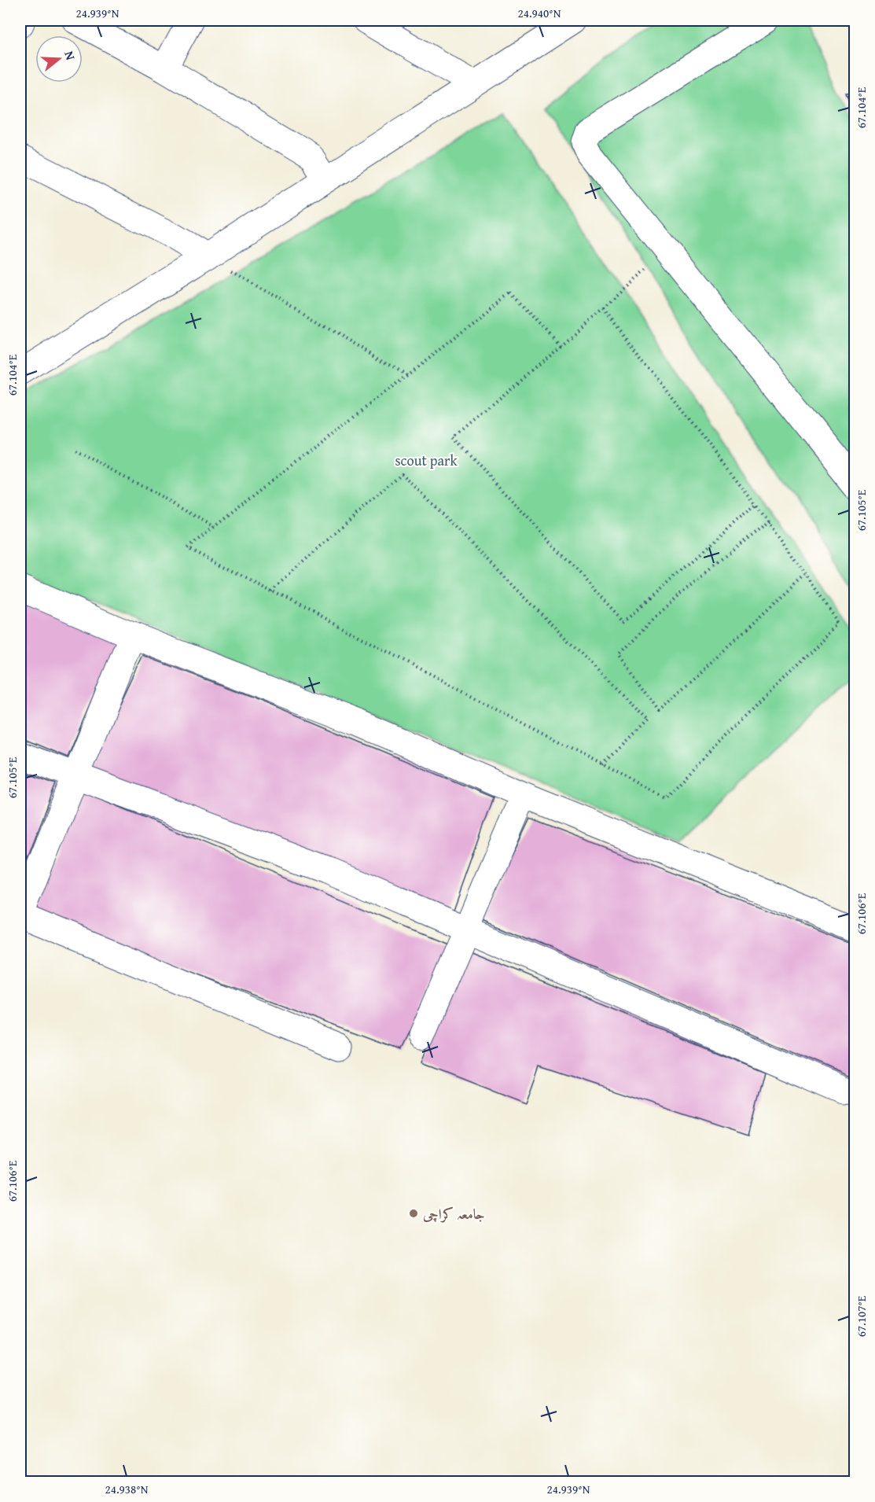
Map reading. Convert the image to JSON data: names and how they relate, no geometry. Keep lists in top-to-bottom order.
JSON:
{
  "parks": ["scout park"],
  "places": ["جامعہ کراچی"],
  "north": "right",
  "coordinates": [
    "24.939°N",
    "24.940°N",
    "67.104°E",
    "67.105°E",
    "67.106°E",
    "67.107°E",
    "24.938°N"
  ]
}
